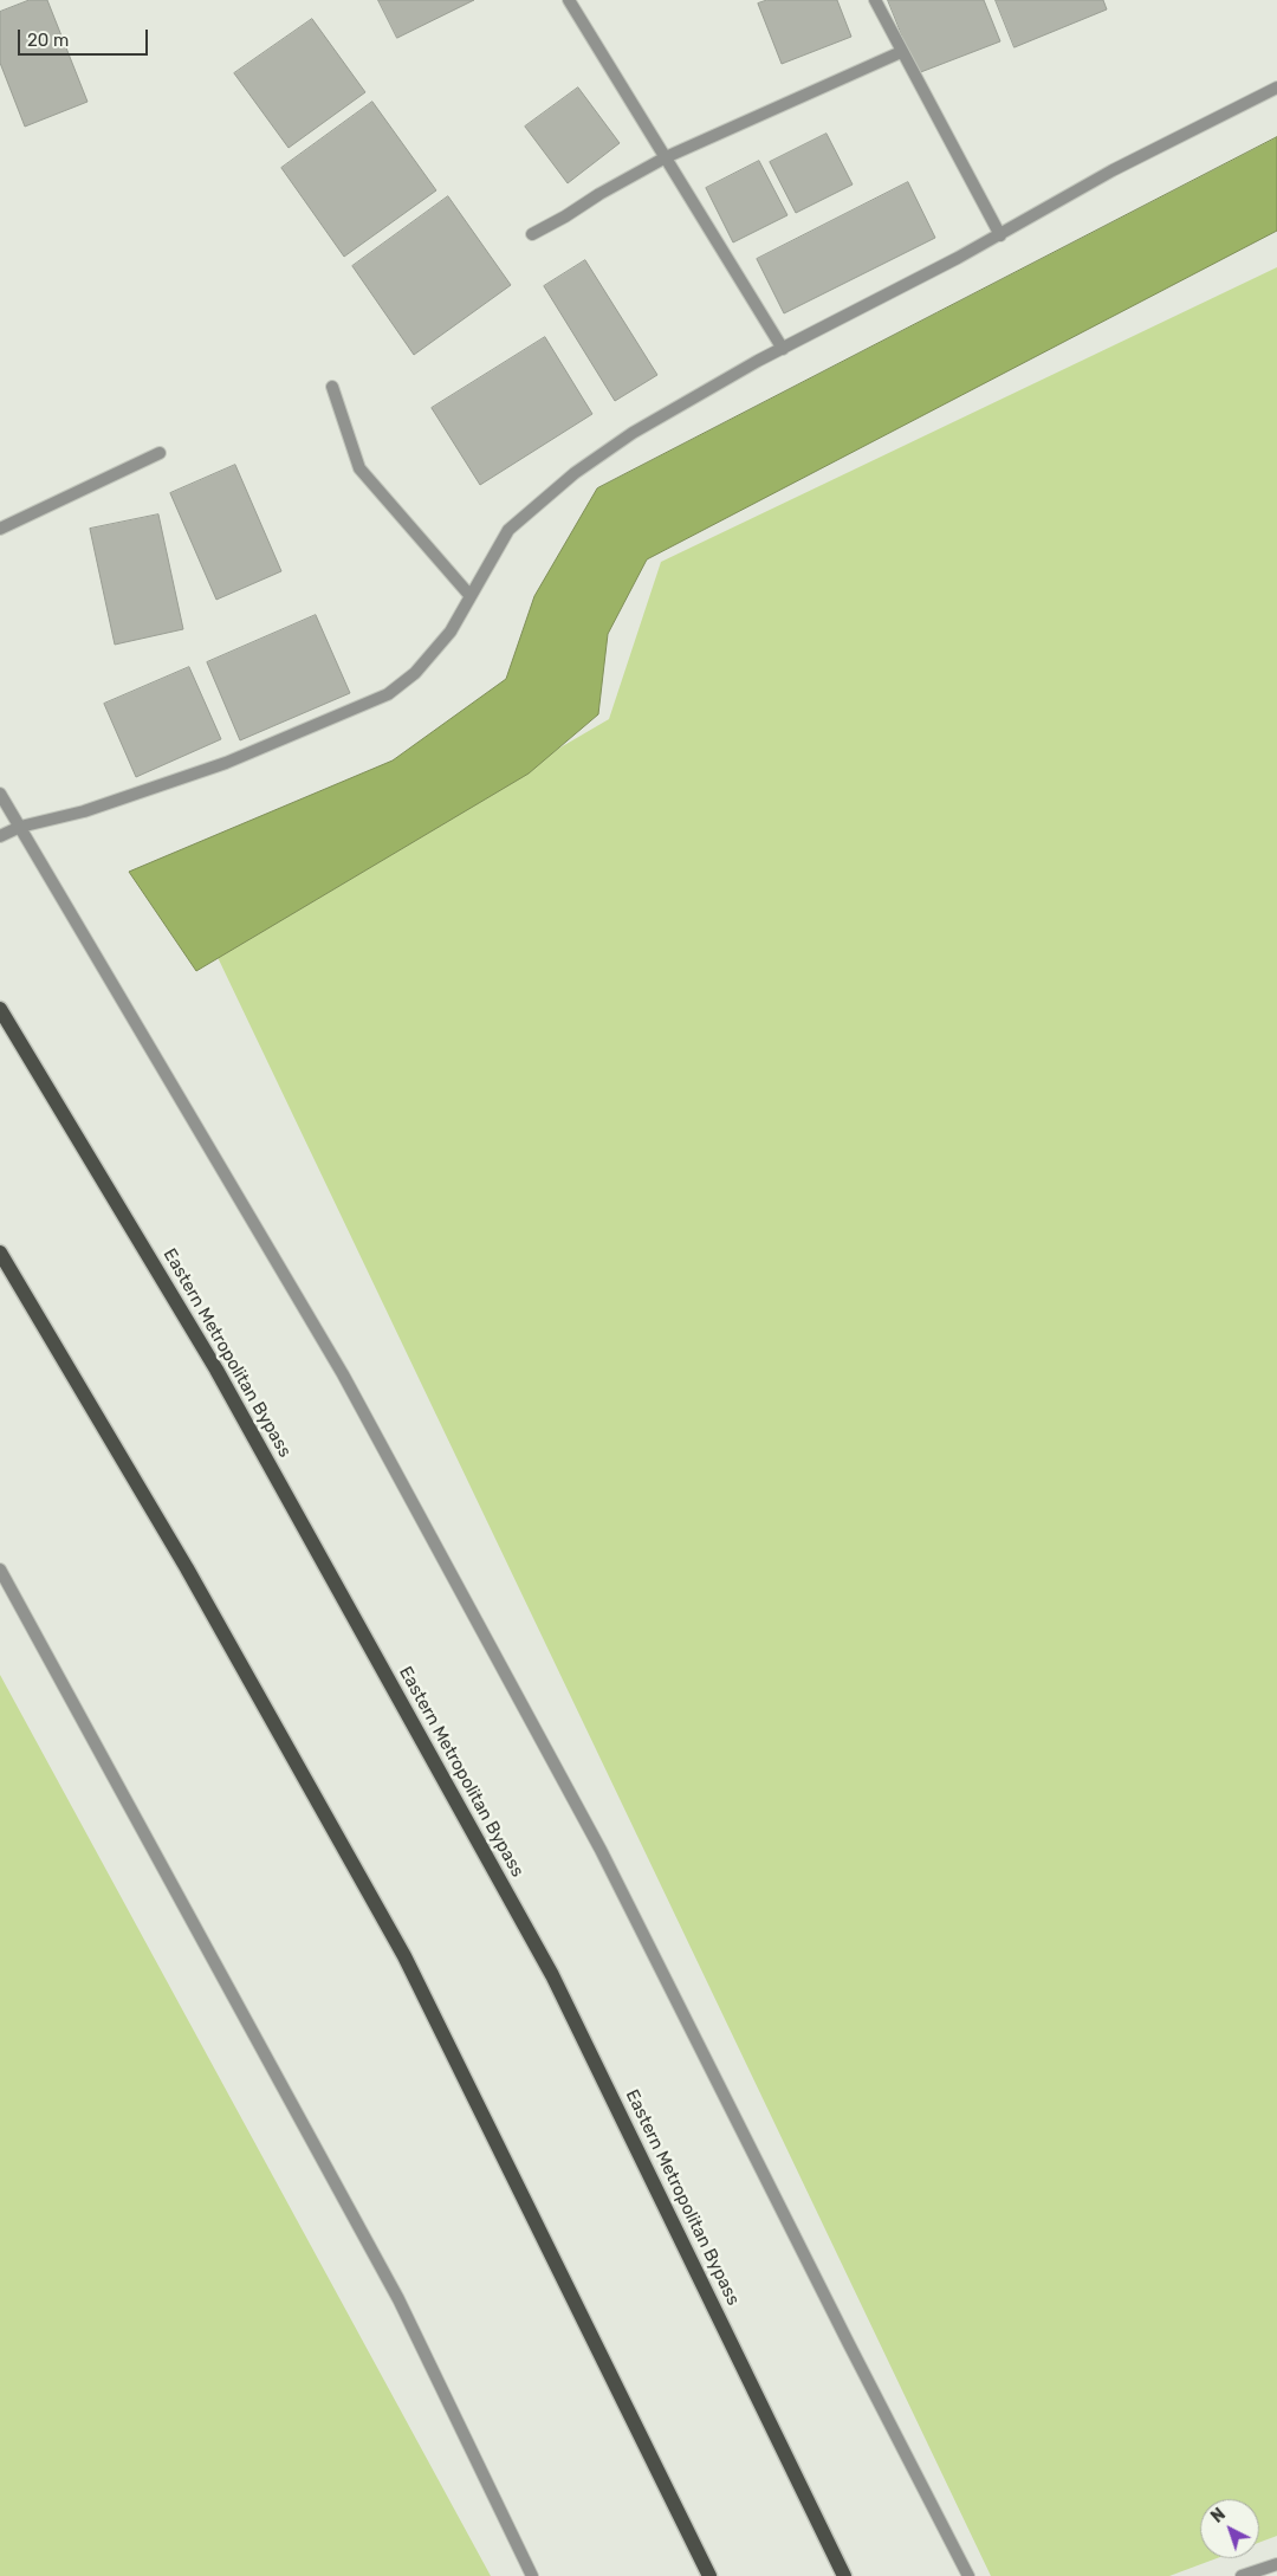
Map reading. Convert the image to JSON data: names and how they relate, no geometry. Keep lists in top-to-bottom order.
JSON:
{
  "streets": {
    "main road": ["Eastern Metropolitan Bypass"]
  },
  "scale_bar": "20 m",
  "north": "top left"
}
